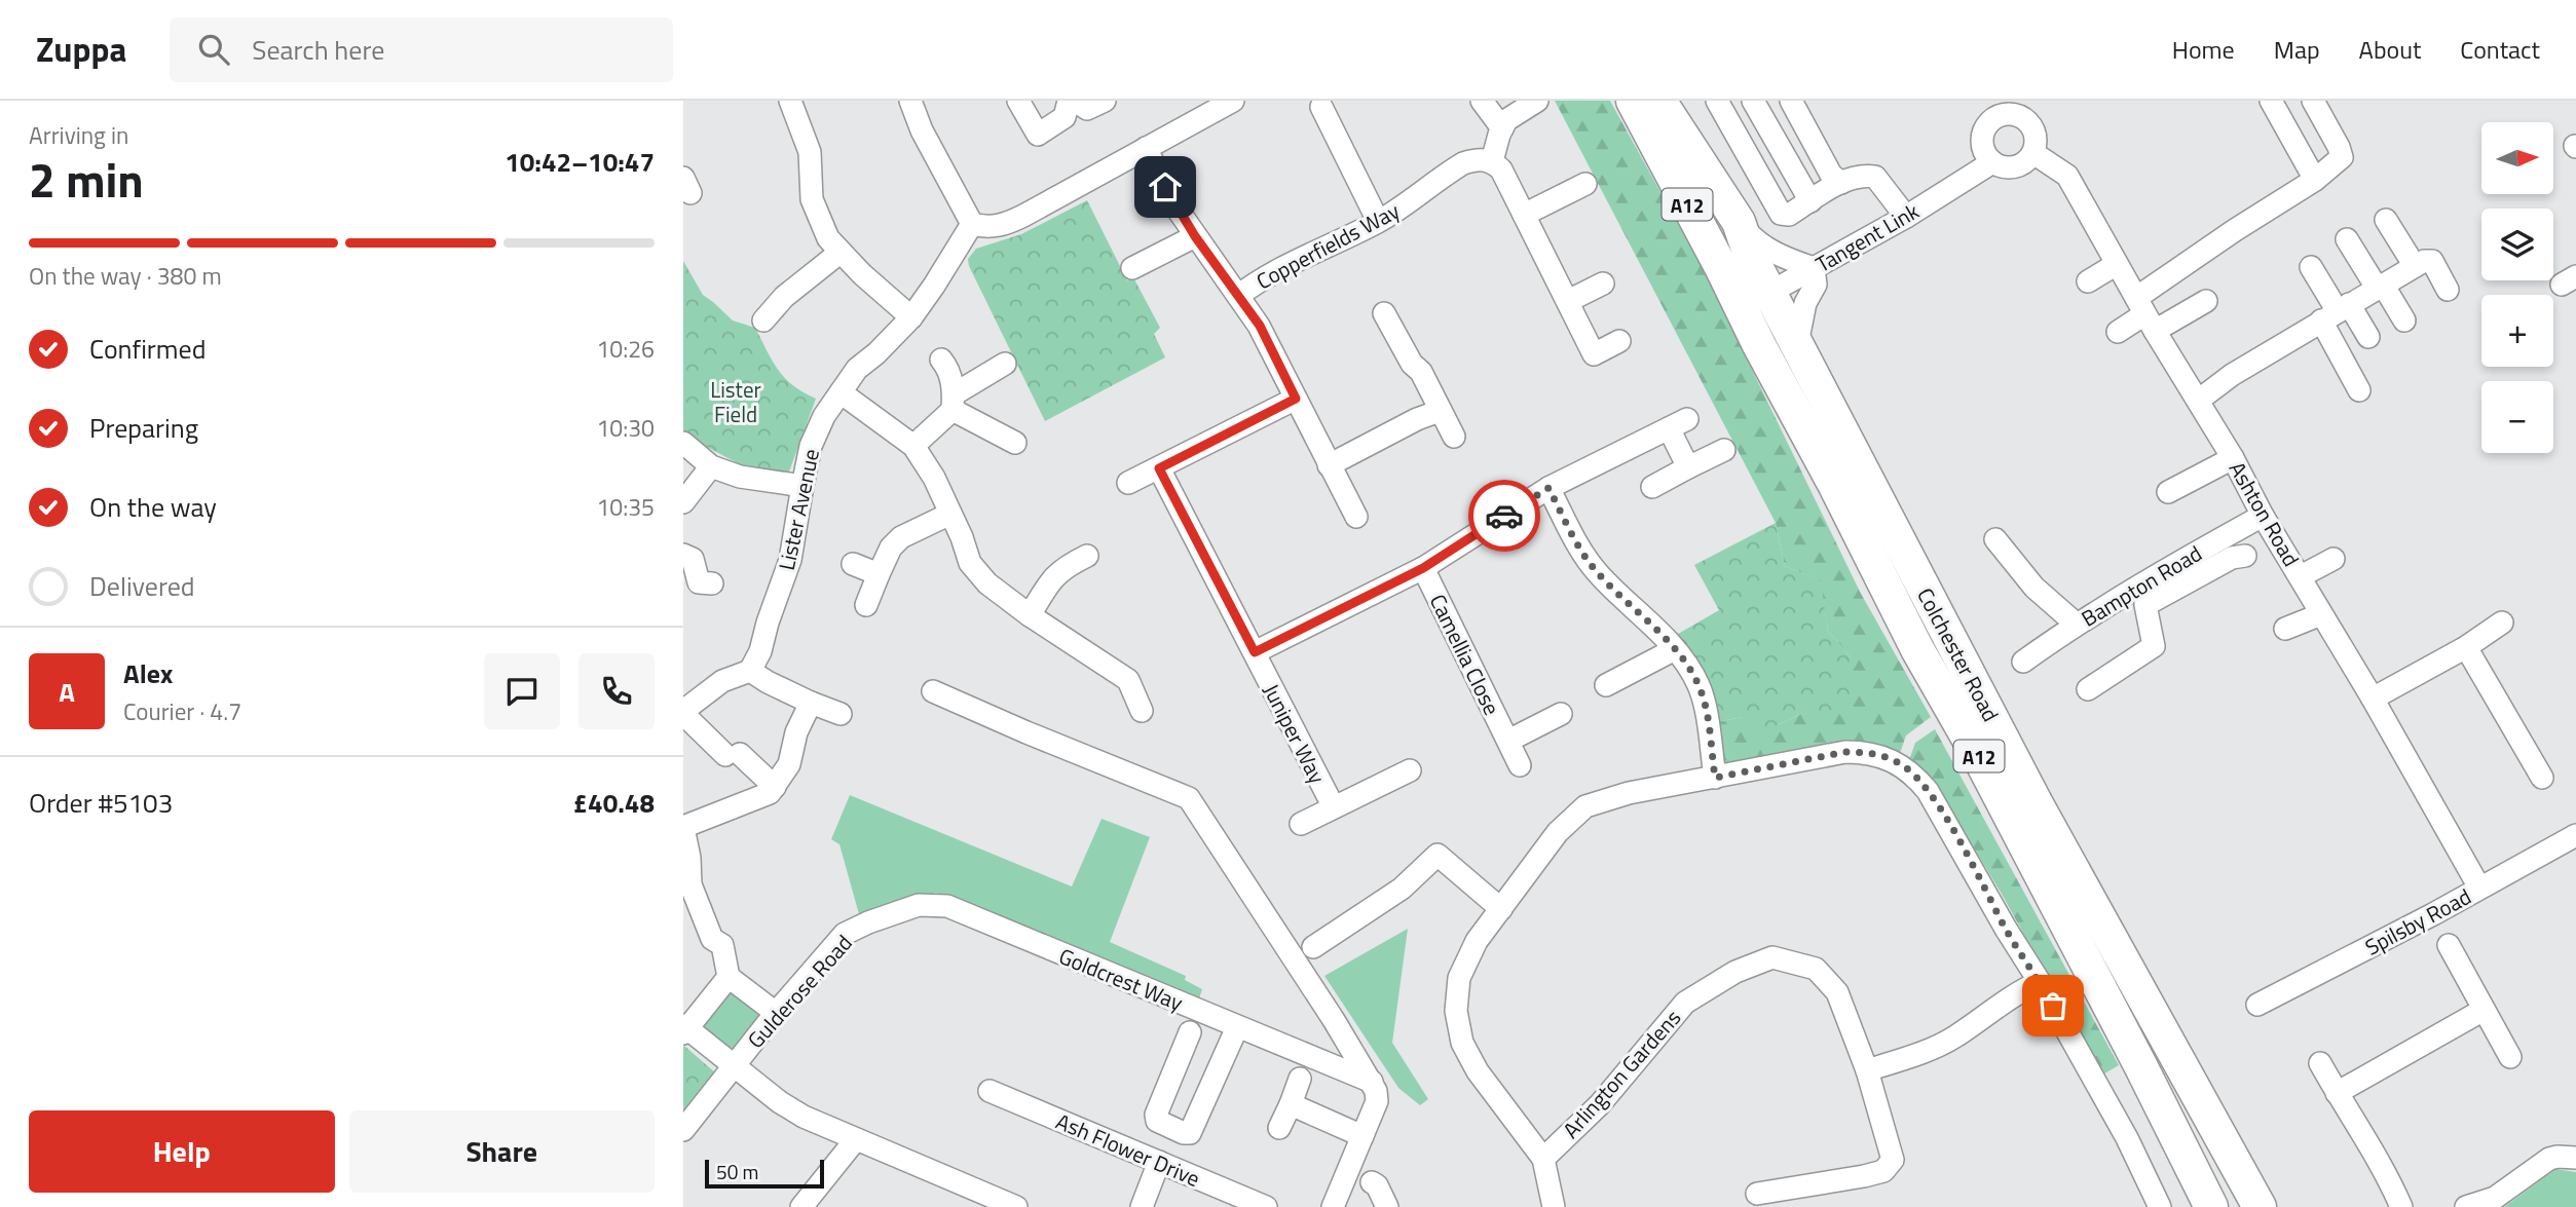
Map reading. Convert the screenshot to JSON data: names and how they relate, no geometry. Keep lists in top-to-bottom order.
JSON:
{
  "streets": {
    "highway": ["A12", "Colchester Road"],
    "street": [
      "Tangent Link",
      "Copperfields Way",
      "Lister Avenue",
      "Ashton Road",
      "Bampton Road",
      "Camellia Close",
      "Juniper Way",
      "Spilsby Road",
      "Goldcrest Way",
      "Gulderose Road",
      "Arlington Gardens",
      "Ash Flower Drive"
    ]
  },
  "crossings": [
    ["Tangent Link", "Ashton Road"],
    ["Tangent Link", "Colchester Road"],
    ["Ashton Road", "Bampton Road"],
    ["Ashton Road", "Spilsby Road"],
    ["Goldcrest Way", "Gulderose Road"]
  ],
  "parks": ["Lister Field"],
  "scale_bar": "50 m",
  "north": "right",
  "page": {
    "header": "Zuppa",
    "search": "Search here",
    "nav": [
      "Home",
      "Map",
      "About",
      "Contact"
    ],
    "heading": ["2 min", "Arriving in", "10:42–10:47"],
    "panel": [
      "Alex",
      "Courier · 4.7",
      "Order #5103",
      "£40.48"
    ],
    "map_buttons": ["+", "−"],
    "bar": "On the way · 380 m",
    "list": [
      ["Confirmed", "10:26"],
      ["Preparing", "10:30"],
      ["On the way", "10:35"],
      "Delivered"
    ],
    "round": "A",
    "buttons": ["Help", "Share"],
    "scale": "50 m"
  }
}
